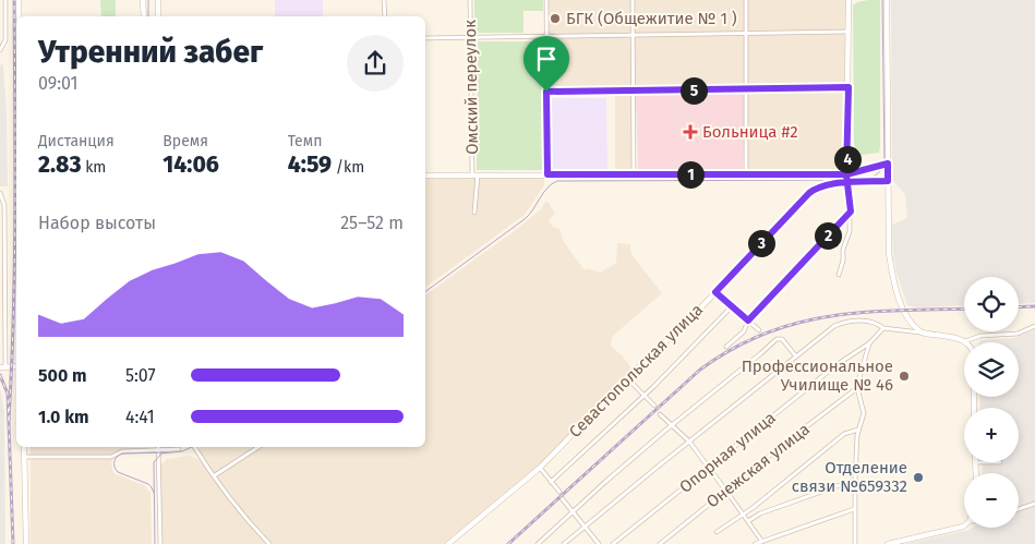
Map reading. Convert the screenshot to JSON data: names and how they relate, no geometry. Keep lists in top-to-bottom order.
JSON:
{
  "streets": {
    "street": [
      "Омский переулок",
      "Севастопольская улица",
      "Опорная улица",
      "Онежская улица"
    ]
  },
  "places": {
    "other": ["БГК (Общежитие № 1 )", "Профессиональное Училище № 46", "Отделение связи №659332"],
    "health": ["Больница #2"]
  },
  "page": {
    "heading": ["Утренний забег", "09:01"],
    "pins": [
      "5",
      "4",
      "1",
      "2",
      "3"
    ],
    "stats": [
      ["Дистанция", "2.83 km"],
      ["Время", "14:06"],
      ["Темп", "4:59 /km"]
    ],
    "chart": ["Набор высоты", "25–52 m"],
    "map_buttons": ["+", "−"],
    "list": [
      {
        "name": "500 m",
        "note": "5:07"
      },
      {
        "name": "1.0 km",
        "note": "4:41"
      }
    ]
  }
}
